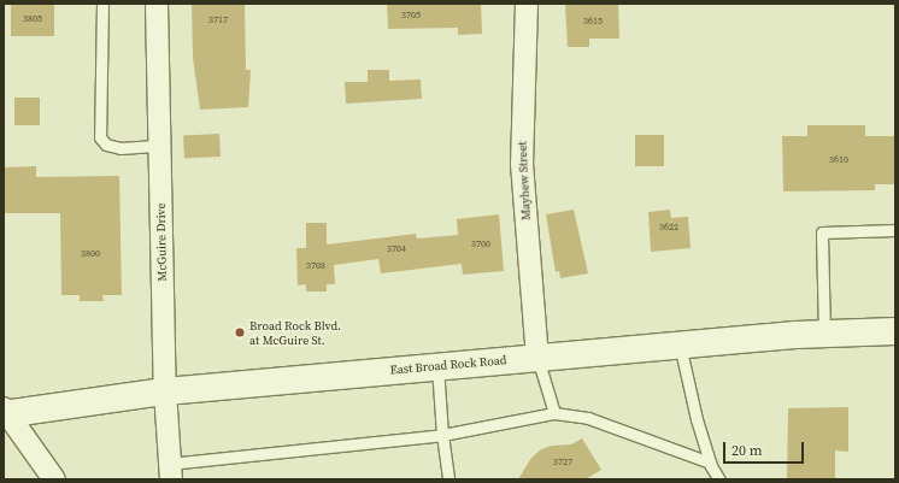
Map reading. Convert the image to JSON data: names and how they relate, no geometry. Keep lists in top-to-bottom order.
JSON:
{
  "streets": {
    "main road": ["East Broad Rock Road"],
    "street": ["Mayhew Street", "McGuire Drive"]
  },
  "crossings": [
    ["Mayhew Street", "East Broad Rock Road"],
    ["McGuire Drive", "East Broad Rock Road"]
  ],
  "places": ["Broad Rock Blvd. at McGuire St."],
  "house_numbers": [
    "3705",
    "3805",
    "3717",
    "3615",
    "3610",
    "3622",
    "3700",
    "3704",
    "3800",
    "3708",
    "3727"
  ],
  "scale_bar": "20 m"
}
